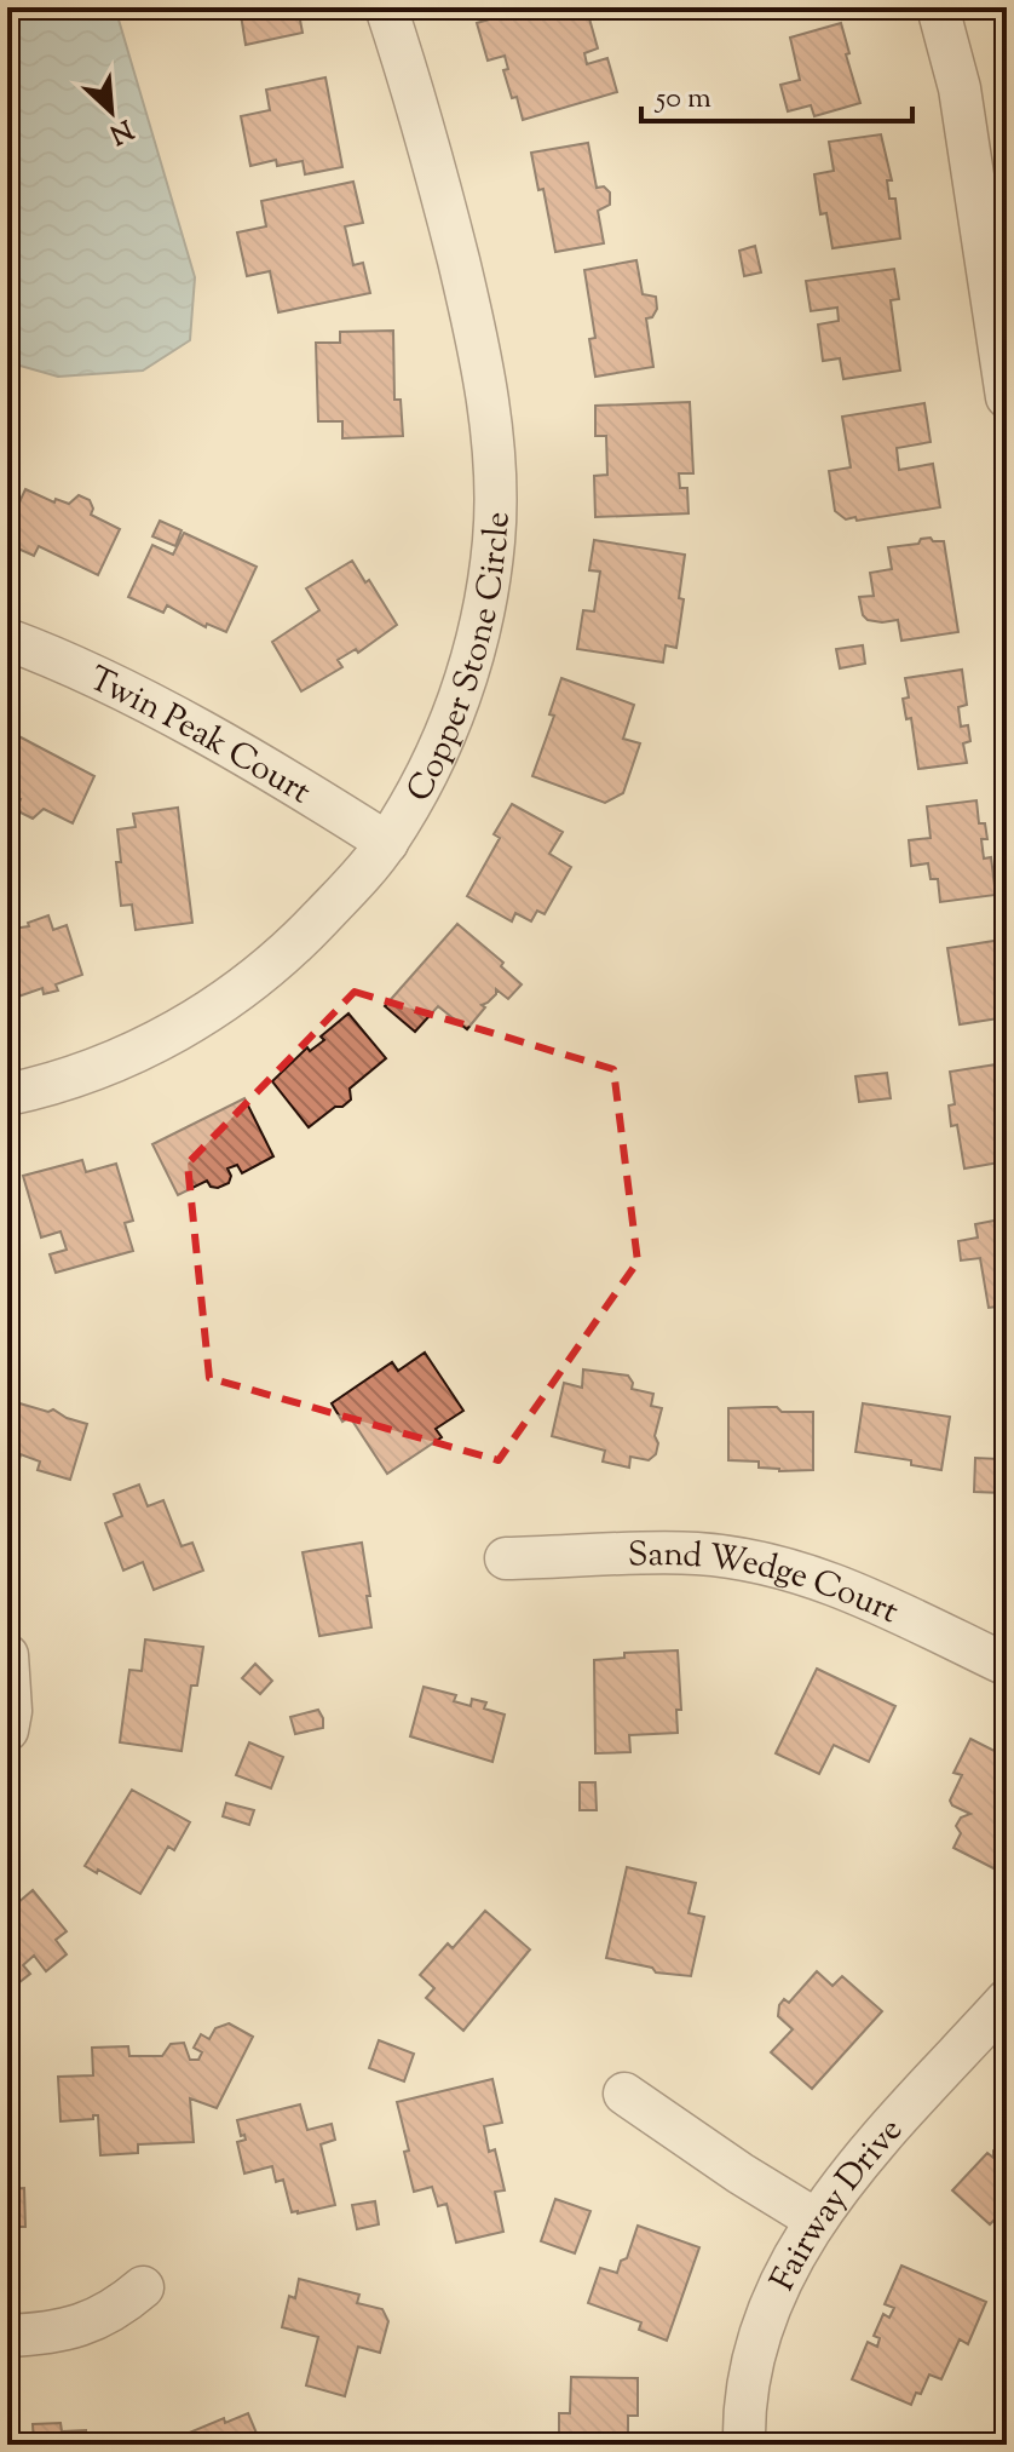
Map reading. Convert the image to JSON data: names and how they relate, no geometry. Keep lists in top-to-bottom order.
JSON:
{
  "streets": {
    "street": [
      "Copper Stone Circle",
      "Twin Peak Court",
      "Sand Wedge Court",
      "Fairway Drive"
    ]
  },
  "crossings": [
    ["Copper Stone Circle", "Twin Peak Court"]
  ],
  "scale_bar": "50 m",
  "north": "bottom right"
}
